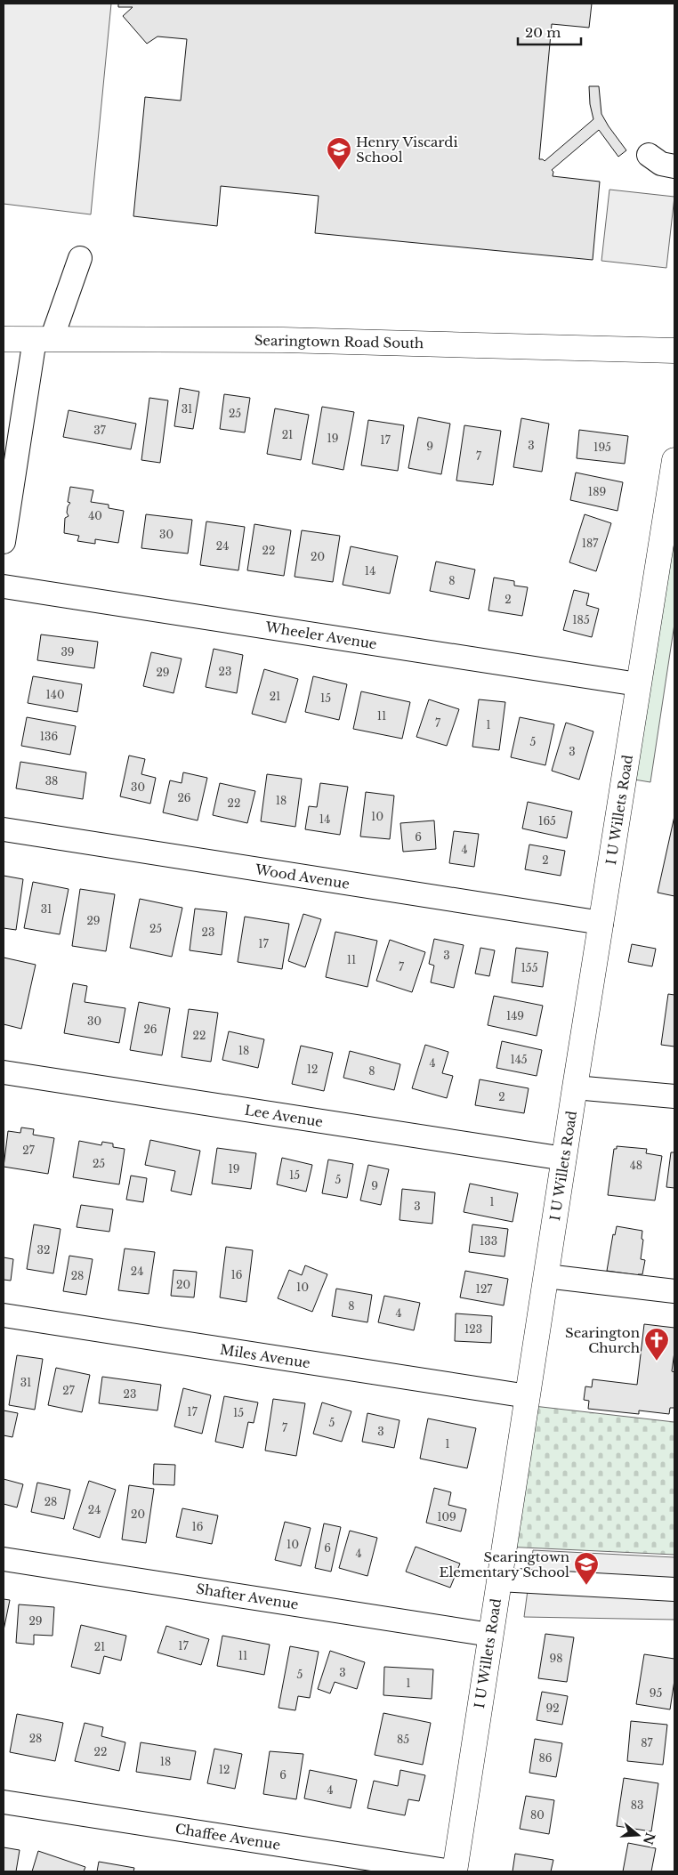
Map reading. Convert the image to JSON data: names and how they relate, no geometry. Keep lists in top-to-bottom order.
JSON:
{
  "streets": {
    "main road": ["Searingtown Road South", "I U Willets Road"],
    "street": [
      "Wheeler Avenue",
      "Wood Avenue",
      "Lee Avenue",
      "Miles Avenue",
      "Shafter Avenue",
      "Chaffee Avenue"
    ]
  },
  "crossings": [
    ["Wheeler Avenue", "I U Willets Road"],
    ["I U Willets Road", "Wood Avenue"],
    ["I U Willets Road", "Lee Avenue"],
    ["I U Willets Road", "Miles Avenue"],
    ["I U Willets Road", "Shafter Avenue"],
    ["I U Willets Road", "Chaffee Avenue"]
  ],
  "places": {
    "school or university": ["Henry Viscardi School", "Searingtown Elementary School"],
    "church": ["Searington Church"]
  },
  "house_numbers": [
    "31",
    "25",
    "37",
    "21",
    "19",
    "17",
    "3",
    "9",
    "195",
    "7",
    "189",
    "40",
    "30",
    "187",
    "24",
    "22",
    "20",
    "14",
    "8",
    "2",
    "185",
    "39",
    "23",
    "29",
    "140",
    "21",
    "15",
    "11",
    "7",
    "1",
    "136",
    "5",
    "3",
    "38",
    "30",
    "26",
    "18",
    "22",
    "10",
    "14",
    "165",
    "6",
    "4",
    "2",
    "31",
    "29",
    "25",
    "23",
    "17",
    "3",
    "11",
    "7",
    "155",
    "149",
    "30",
    "26",
    "22",
    "18",
    "145",
    "4",
    "12",
    "8",
    "2",
    "27",
    "25",
    "48",
    "19",
    "15",
    "5",
    "9",
    "1",
    "3",
    "133",
    "32",
    "24",
    "16",
    "28",
    "20",
    "10",
    "127",
    "8",
    "4",
    "123",
    "31",
    "27",
    "23",
    "17",
    "15",
    "5",
    "7",
    "3",
    "1",
    "28",
    "24",
    "20",
    "109",
    "16",
    "10",
    "6",
    "4",
    "29",
    "17",
    "21",
    "11",
    "98",
    "3",
    "5",
    "1",
    "95",
    "92",
    "28",
    "85",
    "87",
    "22",
    "86",
    "18",
    "12",
    "6",
    "4",
    "83",
    "80"
  ],
  "scale_bar": "20 m",
  "north": "right"
}
